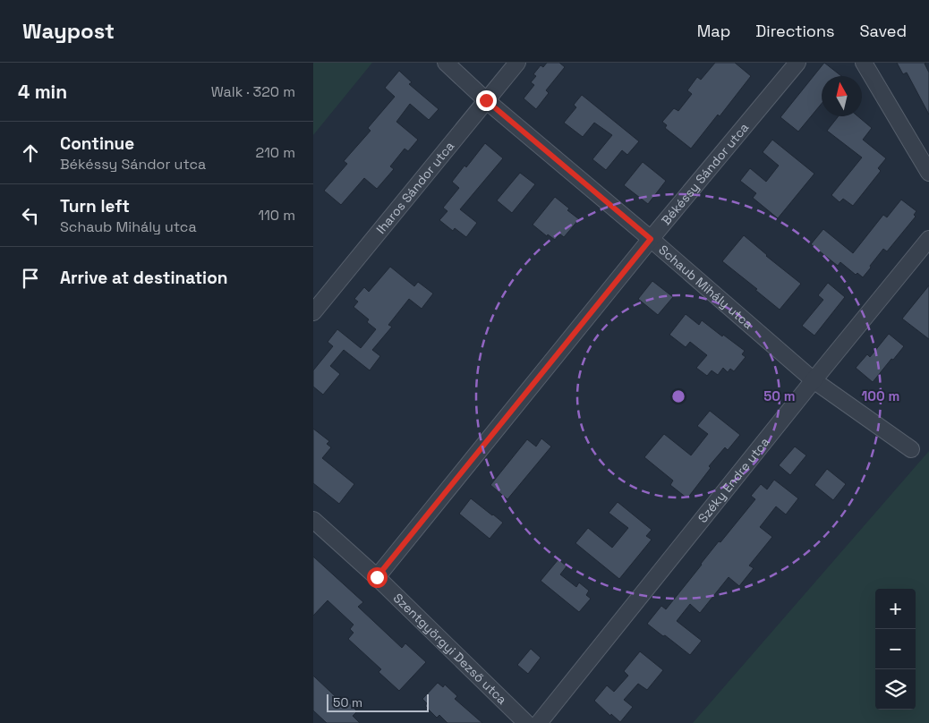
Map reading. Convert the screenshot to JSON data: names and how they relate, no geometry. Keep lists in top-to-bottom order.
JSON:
{
  "streets": {
    "street": [
      "Békéssy Sándor utca",
      "Iharos Sándor utca",
      "Schaub Mihály utca",
      "Széky Endre utca",
      "Szentgyörgyi Dezső utca"
    ]
  },
  "crossings": [
    ["Békéssy Sándor utca", "Schaub Mihály utca"],
    ["Békéssy Sándor utca", "Szentgyörgyi Dezső utca"],
    ["Iharos Sándor utca", "Schaub Mihály utca"],
    ["Schaub Mihály utca", "Széky Endre utca"]
  ],
  "scale_bar": "50 m",
  "north": "top",
  "page": {
    "header": "Waypost",
    "nav": ["Map", "Directions", "Saved"],
    "heading": ["4 min", "Walk · 320 m"],
    "list": [
      ["Continue", "Békéssy Sándor utca", "210 m"],
      ["Turn left", "Schaub Mihály utca", "110 m"],
      "Arrive at destination"
    ],
    "map_buttons": ["+", "−"],
    "scale": "50 m"
  },
  "rings": ["50 m", "100 m"]
}
